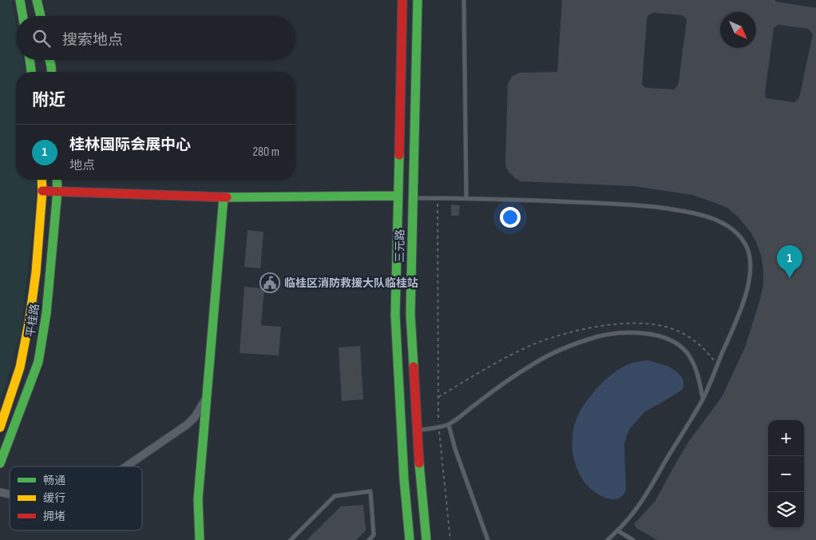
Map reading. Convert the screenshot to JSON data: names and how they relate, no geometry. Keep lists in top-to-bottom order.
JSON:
{
  "streets": {
    "main road": ["三元路", "平桂路"]
  },
  "places": {
    "public building": ["临桂区消防救援大队临桂站"]
  },
  "legend": ["畅通", "缓行", "拥堵"],
  "north": "bottom right",
  "page": {
    "search": "搜索地点",
    "heading": "附近",
    "list": [
      {
        "mark": "1",
        "name": "桂林国际会展中心",
        "note": "地点",
        "value": "280 m"
      }
    ],
    "pins": "1",
    "map_buttons": ["+", "−"]
  }
}
